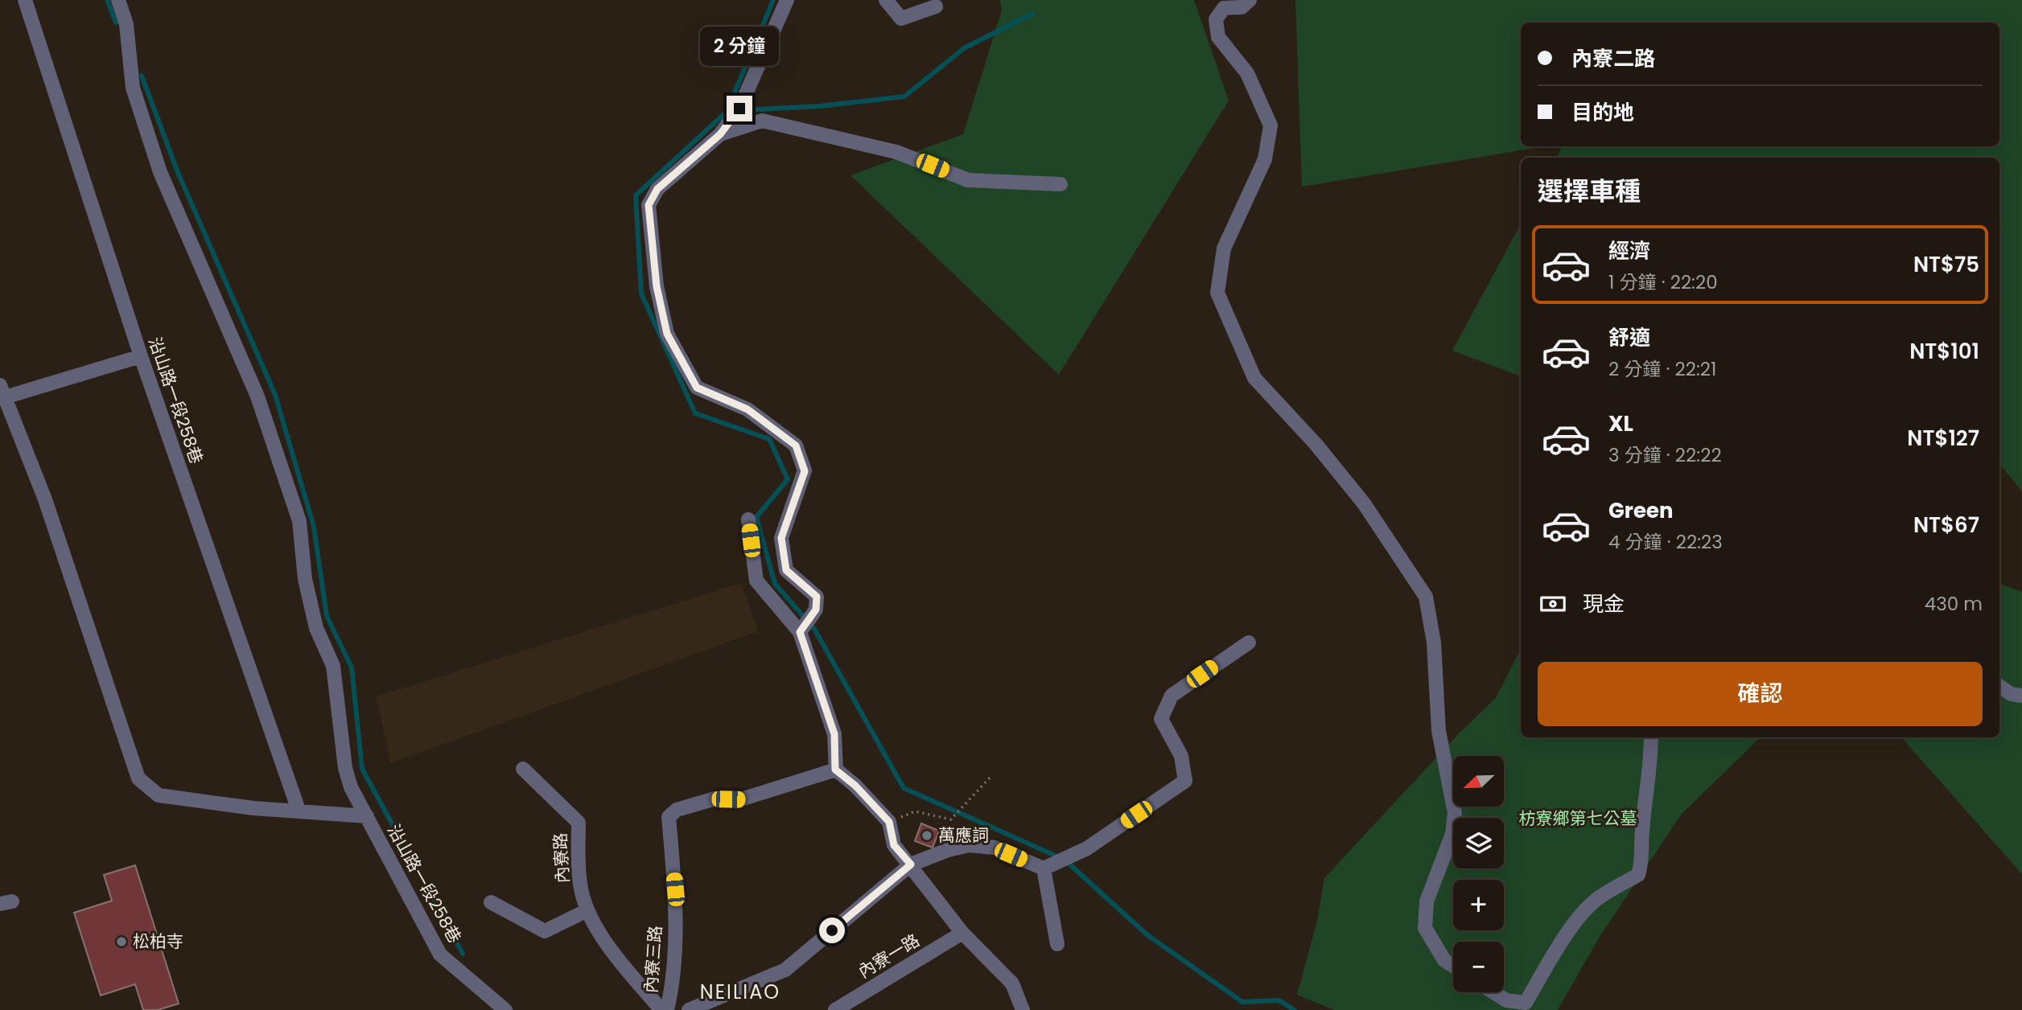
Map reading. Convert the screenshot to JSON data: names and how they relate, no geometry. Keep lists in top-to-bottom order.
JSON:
{
  "streets": {
    "street": [
      "沿山路一段258巷",
      "內寮路",
      "內寮一路",
      "內寮三路"
    ]
  },
  "districts": ["NEILIAO"],
  "parks": ["枋寮鄉第七公墓"],
  "places": ["萬應詞", "松柏寺"],
  "north": "bottom left",
  "page": {
    "banner": ["內寮二路", "目的地"],
    "bubble": "2 分鐘",
    "heading": "選擇車種",
    "list": [
      {
        "name": "經濟",
        "note": "1 分鐘 · 22:20",
        "value": "NT$75"
      },
      {
        "name": "舒適",
        "note": "2 分鐘 · 22:21",
        "value": "NT$101"
      },
      {
        "name": "XL",
        "note": "3 分鐘 · 22:22",
        "value": "NT$127"
      },
      {
        "name": "Green",
        "note": "4 分鐘 · 22:23",
        "value": "NT$67"
      }
    ],
    "pay": ["現金", "430 m"],
    "buttons": "確認",
    "map_buttons": ["+", "−"]
  }
}
